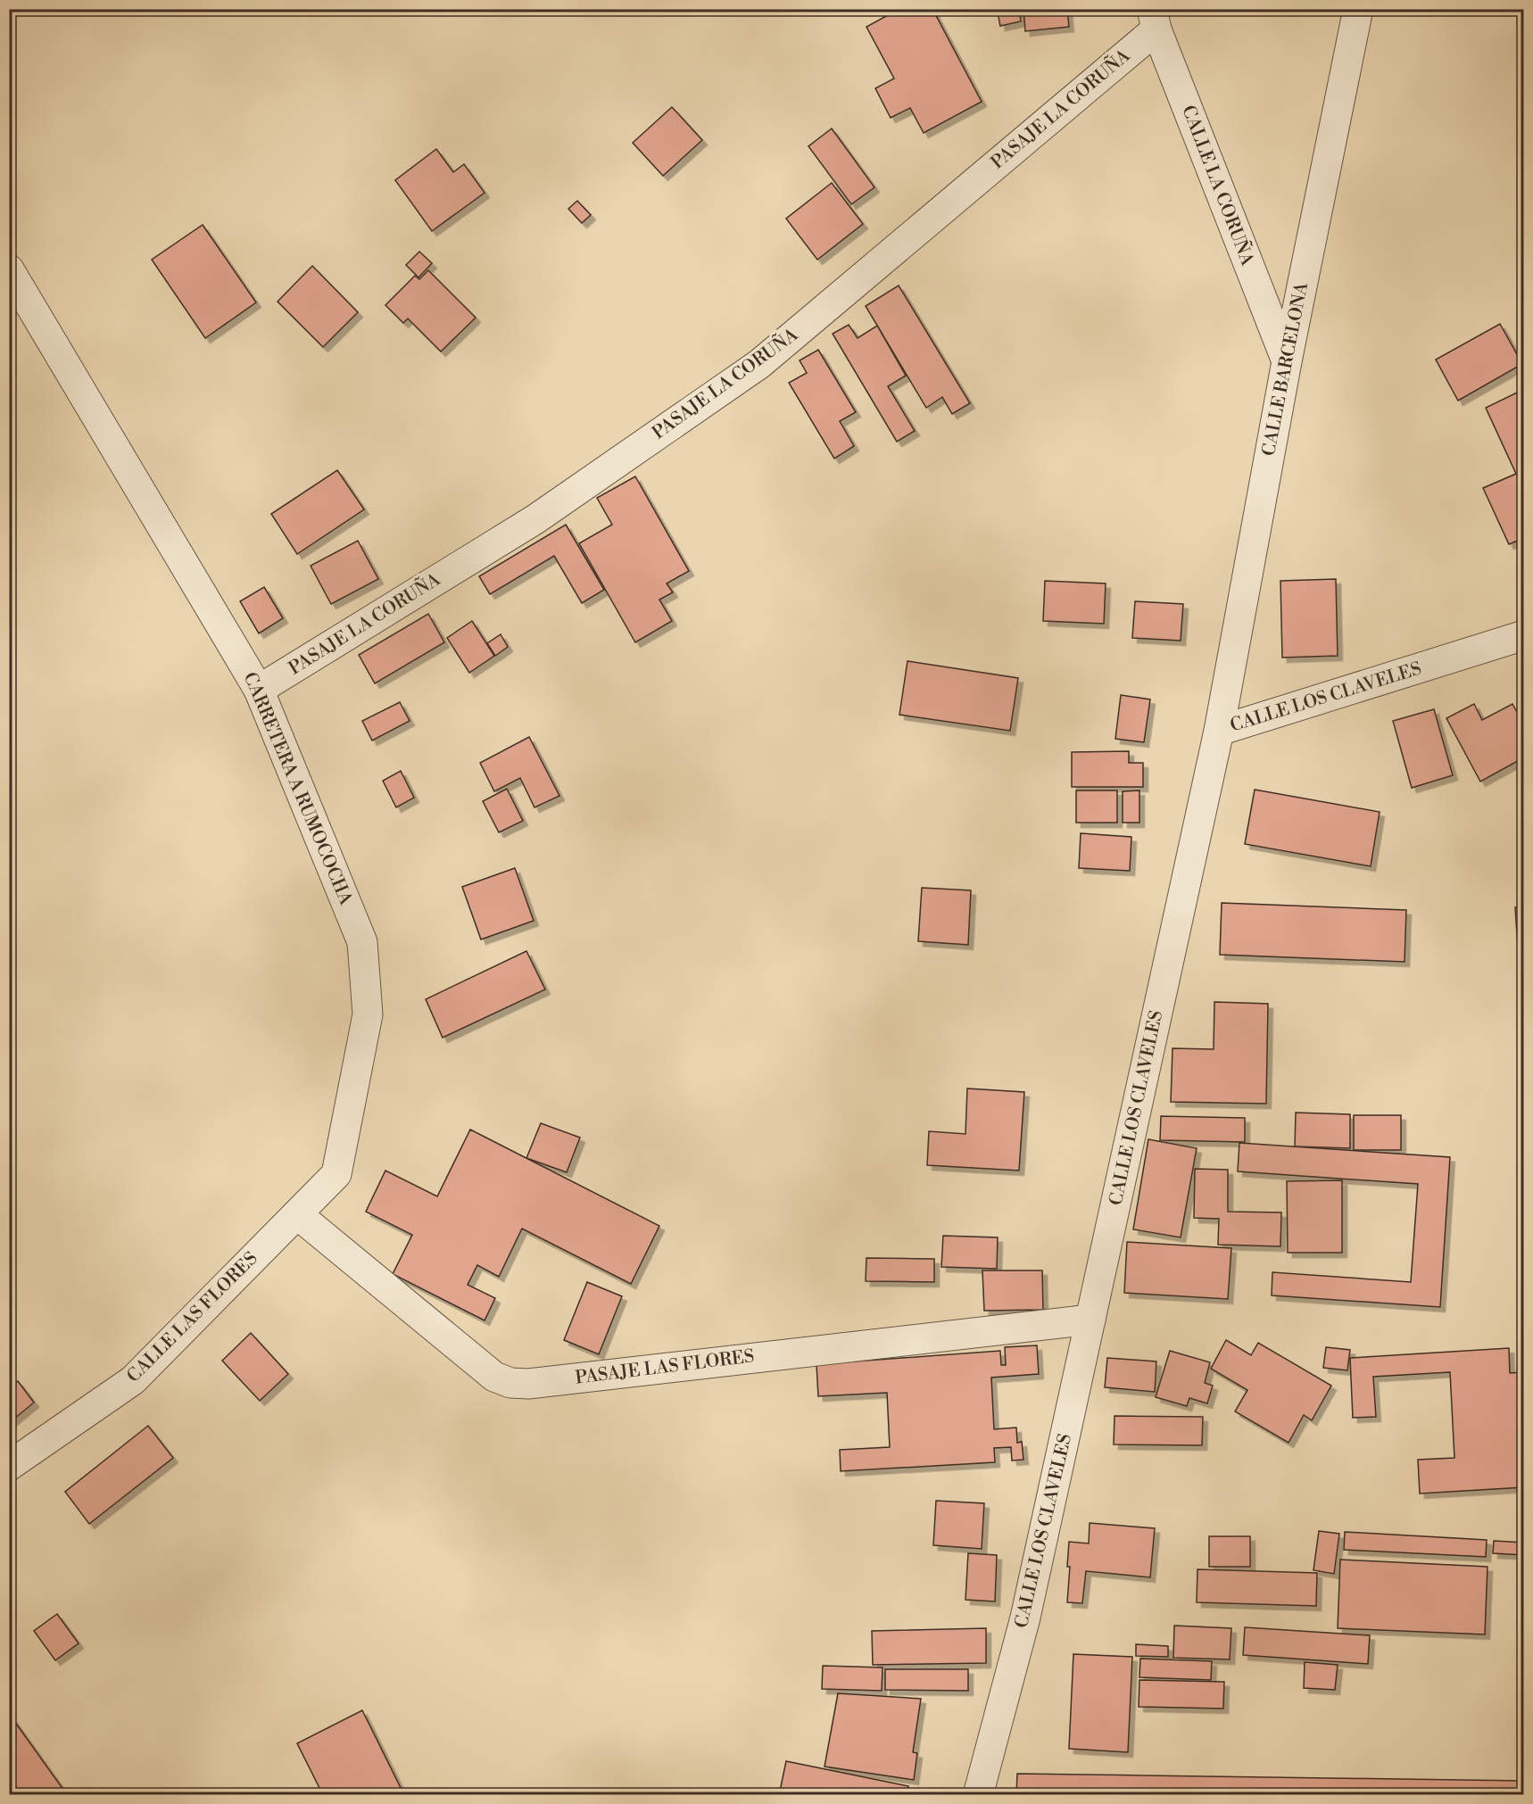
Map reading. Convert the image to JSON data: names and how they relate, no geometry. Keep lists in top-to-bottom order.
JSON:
{
  "streets": {
    "street": [
      "PASAJE LA CORUÑA",
      "CALLE LA CORUÑA",
      "CALLE BARCELONA",
      "CALLE LOS CLAVELES",
      "CARRETERA A RUMOCOCHA",
      "CALLE LAS FLORES",
      "PASAJE LAS FLORES"
    ]
  },
  "crossings": [
    ["PASAJE LA CORUÑA", "CALLE LA CORUÑA"],
    ["PASAJE LA CORUÑA", "CARRETERA A RUMOCOCHA"],
    ["CALLE LA CORUÑA", "CALLE BARCELONA"],
    ["CALLE BARCELONA", "CALLE LOS CLAVELES"],
    ["CALLE LOS CLAVELES", "PASAJE LAS FLORES"],
    ["CARRETERA A RUMOCOCHA", "CALLE LAS FLORES"],
    ["CALLE LAS FLORES", "PASAJE LAS FLORES"]
  ]
}
